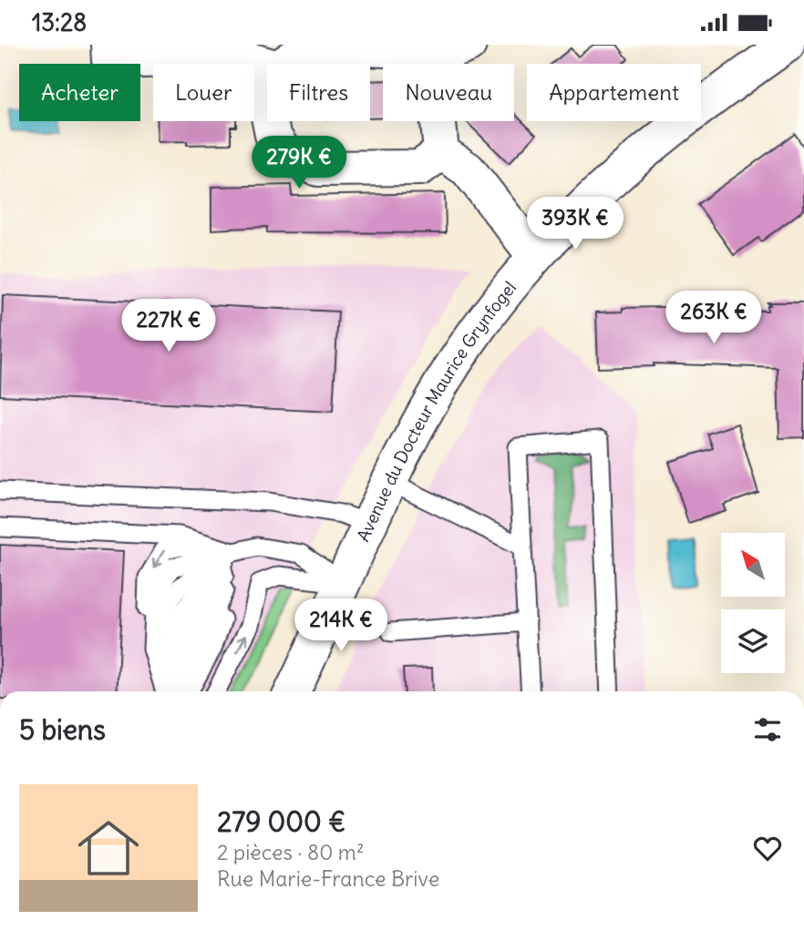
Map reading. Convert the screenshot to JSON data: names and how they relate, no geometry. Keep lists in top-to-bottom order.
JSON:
{
  "streets": {
    "street": ["Avenue du Docteur Maurice Grynfogel"]
  },
  "north": "top left",
  "page": {
    "status": "13:28",
    "chip": [
      "Acheter",
      "Louer",
      "Filtres",
      "Nouveau",
      "Appartement"
    ],
    "price": [
      "279K €",
      "393K €",
      "263K €",
      "227K €",
      "214K €"
    ],
    "heading": "5 biens",
    "list": [
      {
        "name": "279 000 €",
        "note": "2 pièces · 80 m² · Rue Marie-France Brive"
      }
    ]
  }
}
